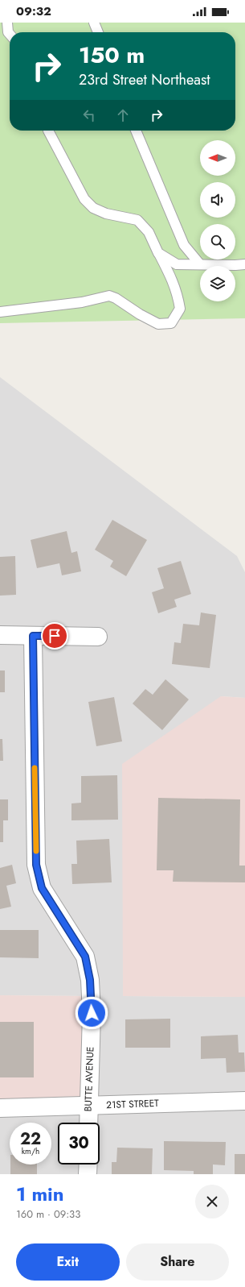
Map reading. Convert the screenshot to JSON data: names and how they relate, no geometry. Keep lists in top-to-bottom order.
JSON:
{
  "streets": {
    "street": ["BUTTE AVENUE", "21ST STREET"]
  },
  "crossings": [
    ["BUTTE AVENUE", "21ST STREET"]
  ],
  "north": "left",
  "page": {
    "status": "09:32",
    "turn": ["150 m", "23rd Street Northeast"],
    "speed": "22 km/h",
    "limit": "30",
    "heading": ["1 min", "160 m · 09:33"],
    "buttons": ["Exit", "Share"]
  }
}
